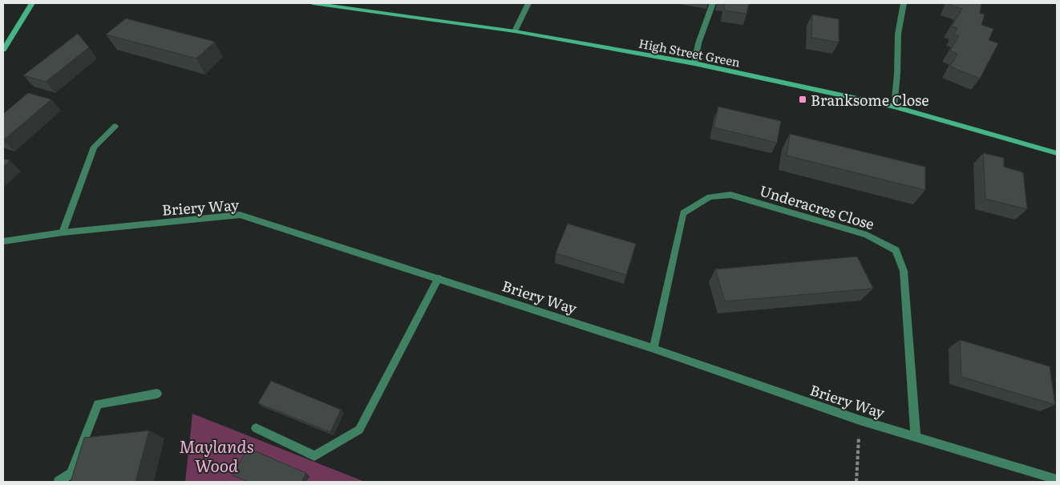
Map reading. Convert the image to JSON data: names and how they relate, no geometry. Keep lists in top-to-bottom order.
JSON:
{
  "streets": {
    "street": ["High Street Green", "Briery Way", "Underacres Close"]
  },
  "crossings": [
    ["Briery Way", "Underacres Close"]
  ],
  "parks": ["Maylands Wood"],
  "places": {
    "transit": ["Branksome Close"]
  }
}
